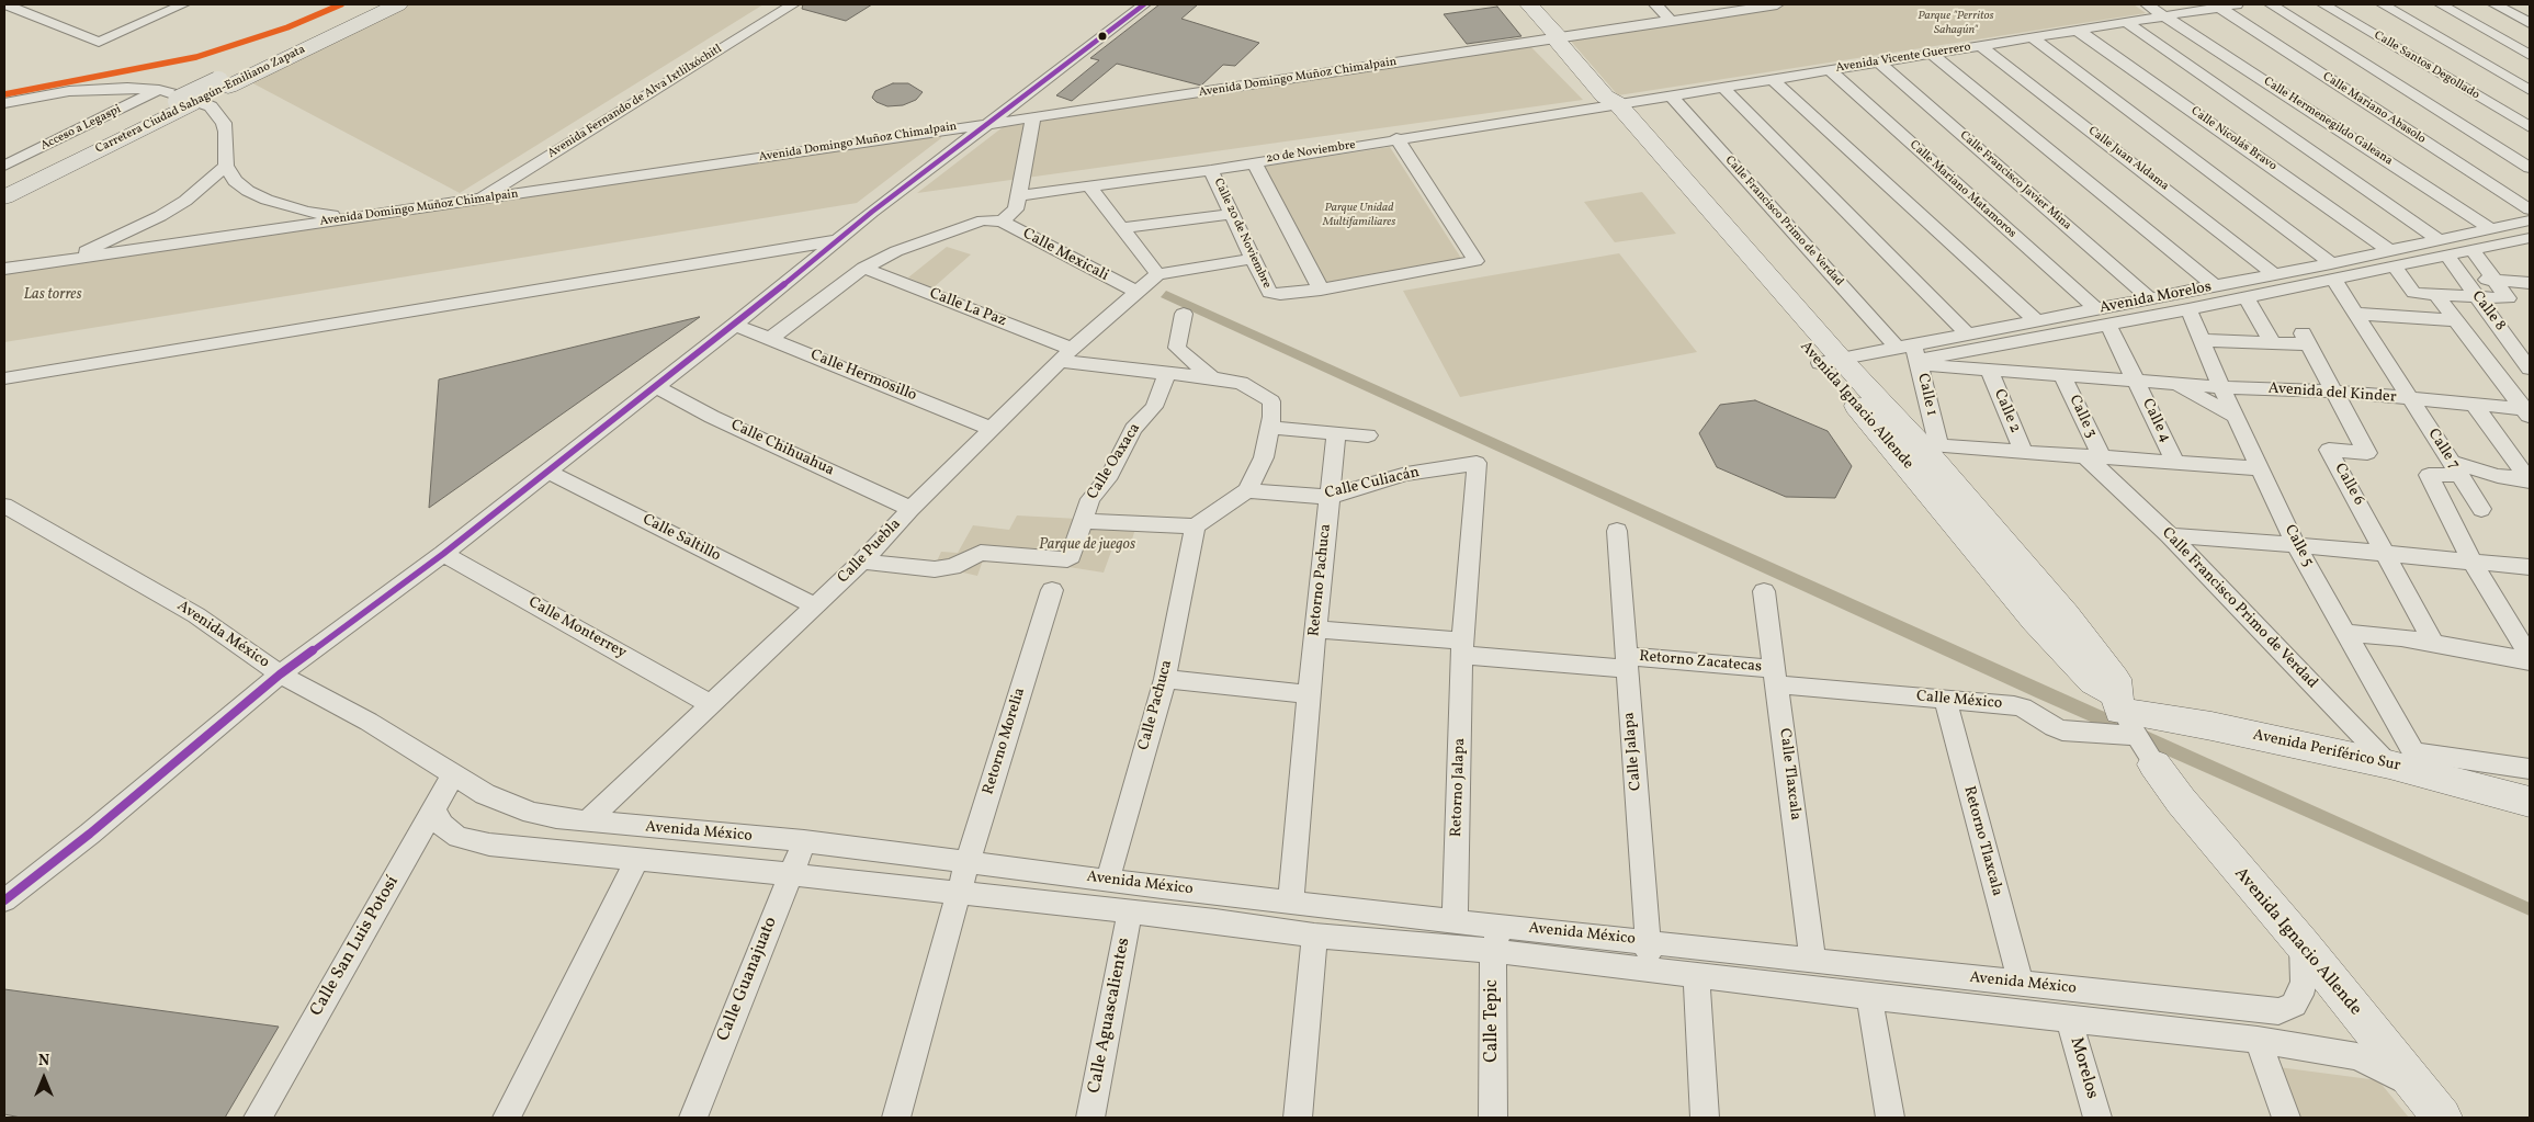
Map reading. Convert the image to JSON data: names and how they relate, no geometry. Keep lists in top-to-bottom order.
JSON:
{
  "streets": {
    "main road": ["Carretera Ciudad Sahagún-Emiliano Zapata"],
    "street": [
      "Avenida Vicente Guerrero",
      "Calle Santos Degollado",
      "Avenida Domingo Muñoz Chimalpain",
      "Avenida Fernando de Alva Ixtlilxóchitl",
      "Calle Mariano Abasolo",
      "Calle Hermenegildo Galeana",
      "Acceso a Legaspi",
      "Calle Nicolás Bravo",
      "20 de Noviembre",
      "Calle Juan Aldama",
      "Calle Francisco Javier Mina",
      "Calle Mariano Matamoros",
      "Calle Francisco Primo de Verdad",
      "Calle 20 de Noviembre",
      "Calle Mexicali",
      "Avenida Morelos",
      "Calle La Paz",
      "Calle 8",
      "Calle Hermosillo",
      "Avenida del Kinder",
      "Calle 1",
      "Avenida Ignacio Allende",
      "Calle 2",
      "Calle 3",
      "Calle 4",
      "Calle Chihuahua",
      "Calle 7",
      "Calle Oaxaca",
      "Calle Culiacán",
      "Calle 6",
      "Calle Saltillo",
      "Calle 5",
      "Calle Puebla",
      "Retorno Pachuca",
      "Calle Monterrey",
      "Avenida México",
      "Retorno Zacatecas",
      "Calle México",
      "Calle Pachuca",
      "Retorno Morelia",
      "Calle Jalapa",
      "Avenida Periférico Sur",
      "Calle Tlaxcala",
      "Retorno Jalapa",
      "Retorno Tlaxcala",
      "Calle San Luis Potosí",
      "Calle Guanajuato",
      "Calle Aguascalientes",
      "Calle Tepic",
      "Morelos"
    ]
  },
  "crossings": [
    ["Avenida Vicente Guerrero", "Calle Mariano Abasolo"],
    ["Avenida Vicente Guerrero", "Calle Hermenegildo Galeana"],
    ["Avenida Vicente Guerrero", "Calle Nicolás Bravo"],
    ["Avenida Vicente Guerrero", "20 de Noviembre"],
    ["Avenida Vicente Guerrero", "Calle Juan Aldama"],
    ["Avenida Vicente Guerrero", "Calle Francisco Javier Mina"],
    ["Avenida Vicente Guerrero", "Calle Mariano Matamoros"],
    ["Avenida Vicente Guerrero", "Calle Francisco Primo de Verdad"],
    ["Avenida Vicente Guerrero", "Avenida Ignacio Allende"],
    ["Avenida Domingo Muñoz Chimalpain", "Avenida Fernando de Alva Ixtlilxóchitl"],
    ["Avenida Domingo Muñoz Chimalpain", "Avenida Ignacio Allende"],
    ["Calle Nicolás Bravo", "Avenida Morelos"],
    ["Calle Nicolás Bravo", "Calle 8"],
    ["20 de Noviembre", "Calle 20 de Noviembre"],
    ["20 de Noviembre", "Calle Mexicali"],
    ["20 de Noviembre", "Calle La Paz"],
    ["20 de Noviembre", "Calle Hermosillo"],
    ["20 de Noviembre", "Avenida Ignacio Allende"],
    ["Calle Juan Aldama", "Avenida Morelos"],
    ["Calle Francisco Javier Mina", "Avenida Morelos"],
    ["Calle Mariano Matamoros", "Avenida Morelos"],
    ["Calle Francisco Primo de Verdad", "Avenida Morelos"],
    ["Calle Francisco Primo de Verdad", "Avenida del Kinder"],
    ["Calle Francisco Primo de Verdad", "Calle 1"],
    ["Calle Francisco Primo de Verdad", "Calle 3"],
    ["Calle Francisco Primo de Verdad", "Calle 5"],
    ["Calle Francisco Primo de Verdad", "Avenida Periférico Sur"],
    ["Calle Mexicali", "Calle Puebla"],
    ["Avenida Morelos", "Avenida del Kinder"],
    ["Avenida Morelos", "Calle 1"],
    ["Avenida Morelos", "Avenida Ignacio Allende"],
    ["Avenida Morelos", "Calle 7"],
    ["Avenida Morelos", "Calle 5"],
    ["Calle La Paz", "Calle Oaxaca"],
    ["Calle La Paz", "Calle Puebla"],
    ["Calle Hermosillo", "Calle Puebla"],
    ["Avenida del Kinder", "Calle 1"],
    ["Avenida del Kinder", "Calle 2"],
    ["Avenida del Kinder", "Calle 3"],
    ["Avenida del Kinder", "Calle 4"],
    ["Avenida del Kinder", "Calle 7"],
    ["Avenida del Kinder", "Calle 6"],
    ["Avenida del Kinder", "Calle 5"],
    ["Calle 1", "Avenida Ignacio Allende"],
    ["Avenida Ignacio Allende", "Avenida México"],
    ["Avenida Ignacio Allende", "Calle México"],
    ["Avenida Ignacio Allende", "Avenida Periférico Sur"],
    ["Calle Chihuahua", "Calle Puebla"],
    ["Calle Oaxaca", "Calle Puebla"],
    ["Calle Culiacán", "Retorno Pachuca"],
    ["Calle Culiacán", "Retorno Jalapa"],
    ["Calle Saltillo", "Calle Puebla"],
    ["Calle 5", "Avenida Periférico Sur"],
    ["Calle Puebla", "Calle Monterrey"],
    ["Calle Puebla", "Avenida México"],
    ["Retorno Pachuca", "Avenida México"],
    ["Avenida México", "Calle Pachuca"],
    ["Avenida México", "Retorno Morelia"],
    ["Avenida México", "Calle Jalapa"],
    ["Avenida México", "Calle Tlaxcala"],
    ["Avenida México", "Retorno Jalapa"],
    ["Avenida México", "Retorno Tlaxcala"],
    ["Avenida México", "Calle San Luis Potosí"],
    ["Avenida México", "Calle Guanajuato"],
    ["Avenida México", "Calle Aguascalientes"],
    ["Avenida México", "Calle Tepic"],
    ["Avenida México", "Morelos"],
    ["Retorno Zacatecas", "Calle México"],
    ["Retorno Zacatecas", "Calle Jalapa"],
    ["Retorno Zacatecas", "Calle Tlaxcala"],
    ["Calle México", "Avenida Periférico Sur"],
    ["Calle México", "Calle Tlaxcala"],
    ["Calle México", "Retorno Tlaxcala"]
  ],
  "parks": [
    "Parque \"Perritos Sahagún\"",
    "Parque Unidad Multifamiliares",
    "Las torres",
    "Parque de juegos"
  ],
  "north": "top"
}
